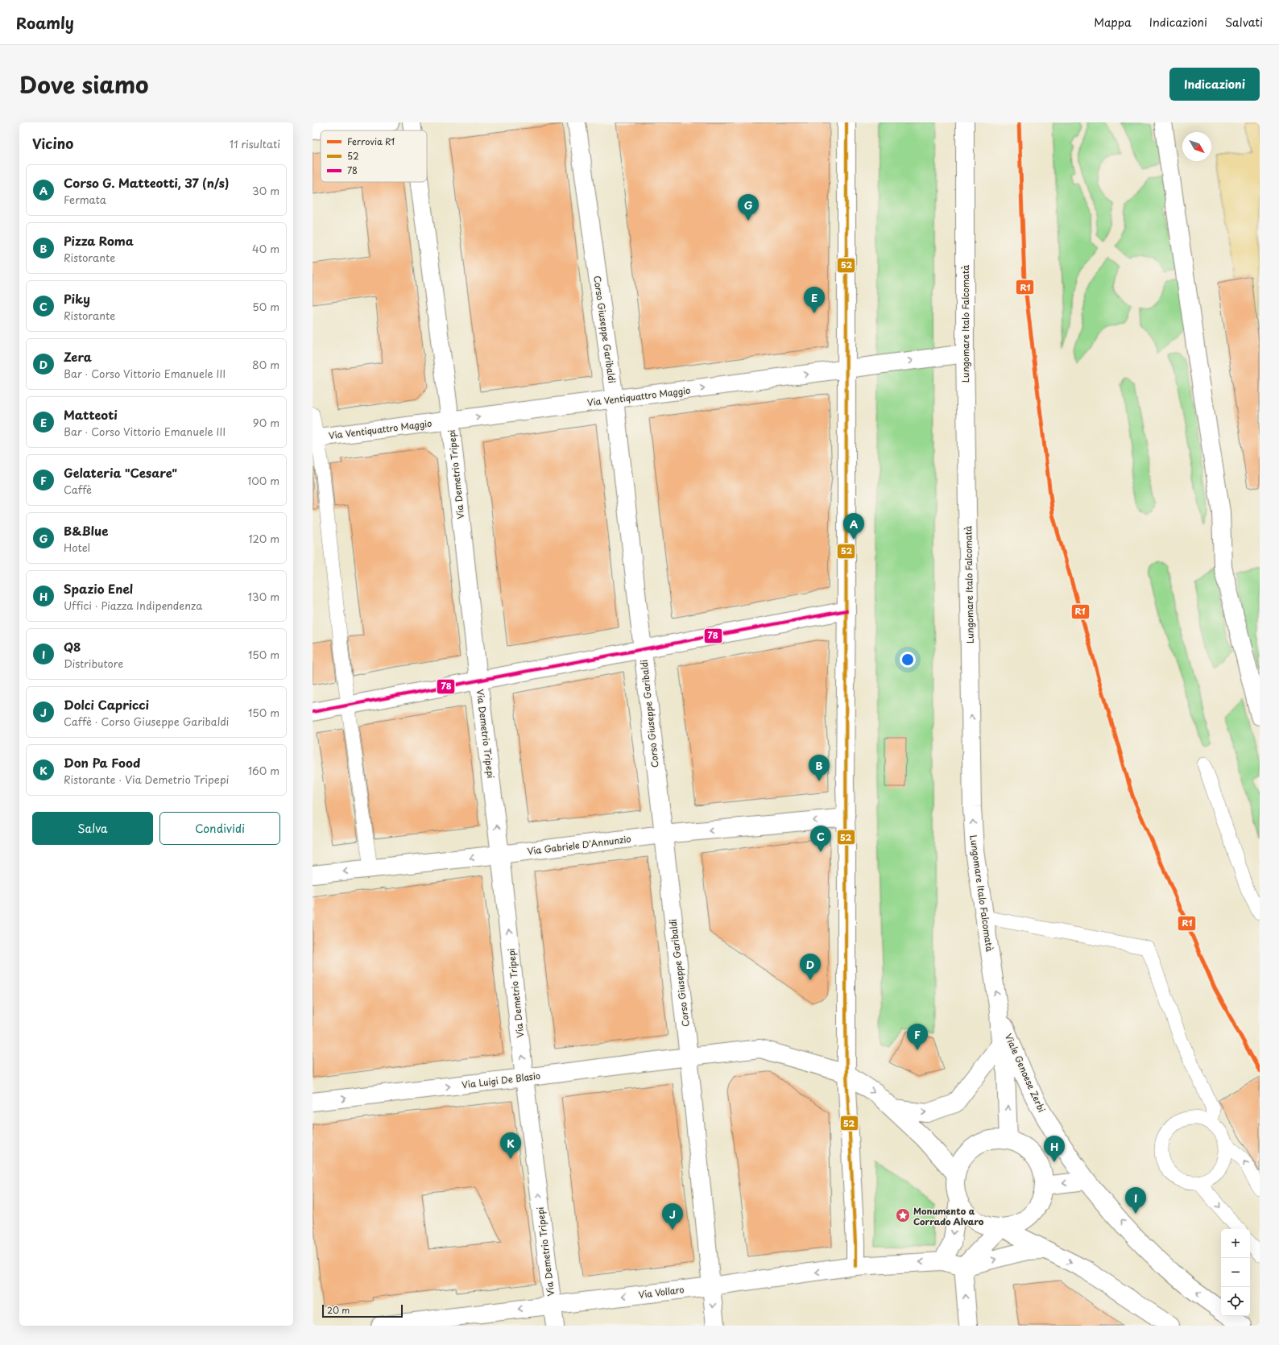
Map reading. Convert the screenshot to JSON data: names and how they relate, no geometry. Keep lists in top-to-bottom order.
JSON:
{
  "streets": {
    "street": [
      "Lungomare Italo Falcomatà",
      "Corso Giuseppe Garibaldi",
      "Via Ventiquattro Maggio",
      "Via Demetrio Tripepi",
      "Via Gabriele D'Annunzio",
      "Viale Genoese Zerbi",
      "Via Luigi De Blasio",
      "Via Vollaro"
    ]
  },
  "crossings": [
    ["Lungomare Italo Falcomatà", "Via Ventiquattro Maggio"],
    ["Lungomare Italo Falcomatà", "Viale Genoese Zerbi"],
    ["Lungomare Italo Falcomatà", "Via Luigi De Blasio"],
    ["Corso Giuseppe Garibaldi", "Via Ventiquattro Maggio"],
    ["Corso Giuseppe Garibaldi", "Via Gabriele D'Annunzio"],
    ["Corso Giuseppe Garibaldi", "Via Luigi De Blasio"],
    ["Corso Giuseppe Garibaldi", "Via Vollaro"],
    ["Via Ventiquattro Maggio", "Via Demetrio Tripepi"],
    ["Via Demetrio Tripepi", "Via Gabriele D'Annunzio"],
    ["Via Demetrio Tripepi", "Via Luigi De Blasio"],
    ["Via Demetrio Tripepi", "Via Vollaro"]
  ],
  "one_way": [
    "Via Ventiquattro Maggio",
    "Via Demetrio Tripepi",
    "Via Gabriele D'Annunzio",
    "Via Luigi De Blasio",
    "Via Vollaro"
  ],
  "places": {
    "place": ["Monumento a Corrado Alvaro"]
  },
  "lines": ["rail line R1", "transit line 52", "transit line 78"],
  "legend": ["Ferrovia R1", "52", "78"],
  "scale_bar": "20 m",
  "north": "bottom right",
  "page": {
    "header": "Roamly",
    "nav": ["Mappa", "Indicazioni", "Salvati"],
    "title": "Dove siamo",
    "buttons": [
      "Indicazioni",
      ["Salva", "Condividi"]
    ],
    "heading": ["Vicino", "11 risultati"],
    "list": [
      {
        "mark": "A",
        "name": "Corso G. Matteotti, 37 (n/s)",
        "note": "Fermata",
        "value": "30 m"
      },
      {
        "mark": "B",
        "name": "Pizza Roma",
        "note": "Ristorante",
        "value": "40 m"
      },
      {
        "mark": "C",
        "name": "Piky",
        "note": "Ristorante",
        "value": "50 m"
      },
      {
        "mark": "D",
        "name": "Zera",
        "note": "Bar · Corso Vittorio Emanuele III",
        "value": "80 m"
      },
      {
        "mark": "E",
        "name": "Matteoti",
        "note": "Bar · Corso Vittorio Emanuele III",
        "value": "90 m"
      },
      {
        "mark": "F",
        "name": "Gelateria \"Cesare\"",
        "note": "Caffè",
        "value": "100 m"
      },
      {
        "mark": "G",
        "name": "B&Blue",
        "note": "Hotel",
        "value": "120 m"
      },
      {
        "mark": "H",
        "name": "Spazio Enel",
        "note": "Uffici · Piazza Indipendenza",
        "value": "130 m"
      },
      {
        "mark": "I",
        "name": "Q8",
        "note": "Distributore",
        "value": "150 m"
      },
      {
        "mark": "J",
        "name": "Dolci Capricci",
        "note": "Caffè · Corso Giuseppe Garibaldi",
        "value": "150 m"
      },
      {
        "mark": "K",
        "name": "Don Pa Food",
        "note": "Ristorante · Via Demetrio Tripepi",
        "value": "160 m"
      }
    ],
    "pins": [
      "G",
      "E",
      "A",
      "B",
      "C",
      "D",
      "F",
      "K",
      "H",
      "I",
      "J"
    ],
    "map_buttons": ["+", "−"],
    "scale": "20 m"
  }
}
